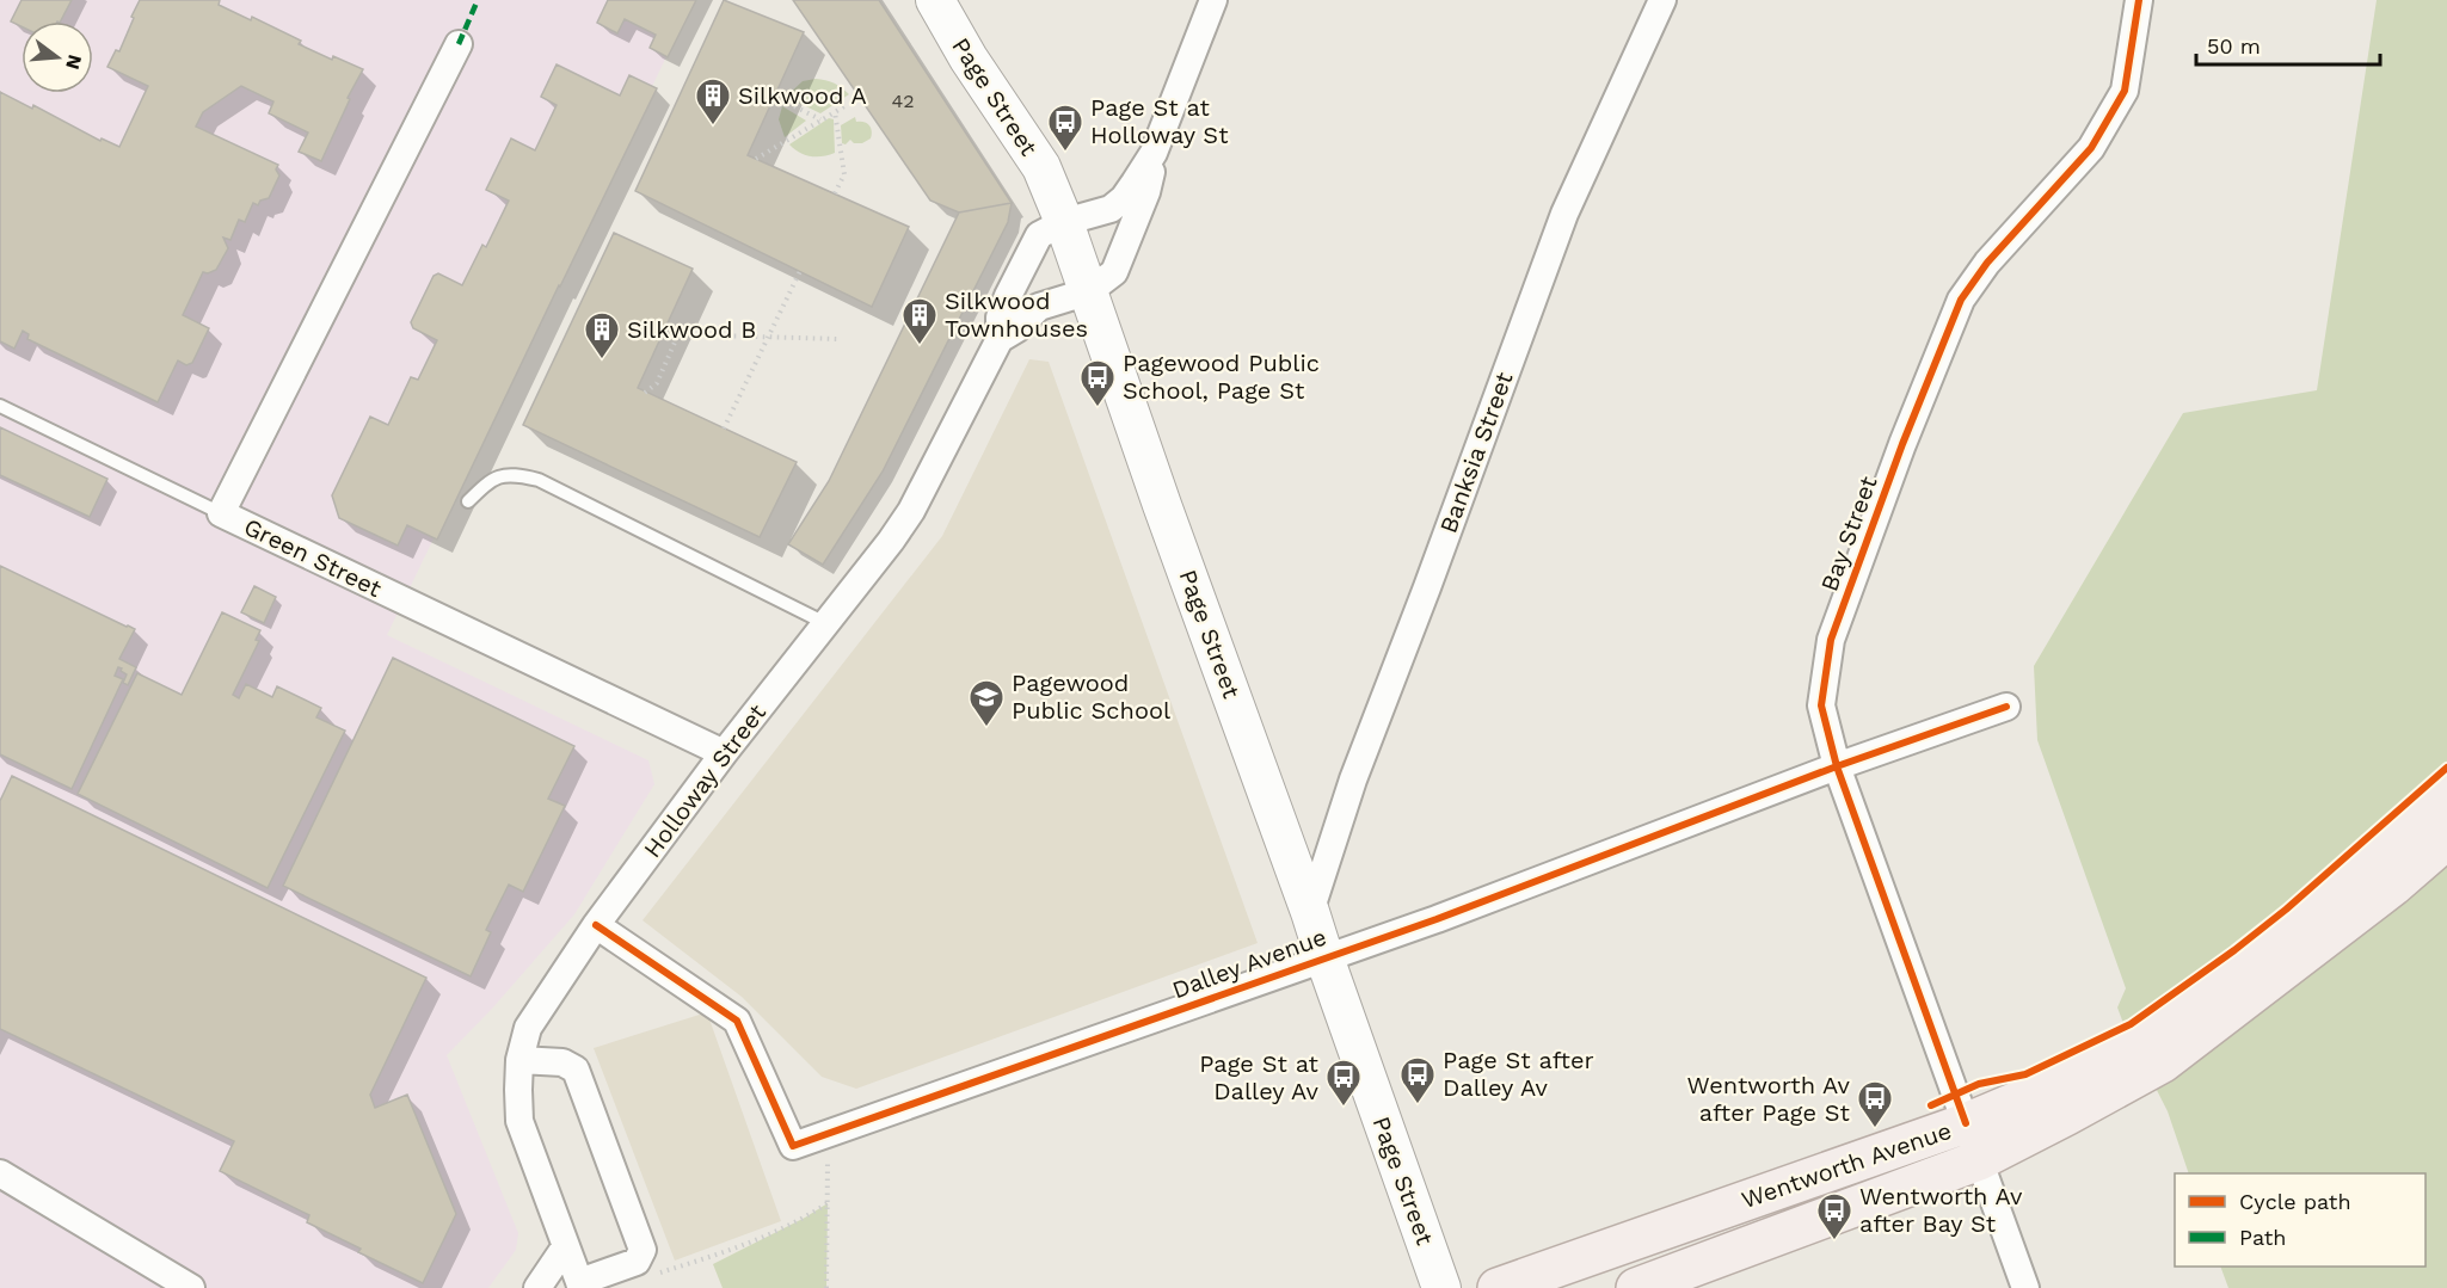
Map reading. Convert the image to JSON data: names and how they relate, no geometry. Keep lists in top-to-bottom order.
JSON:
{
  "streets": {
    "main road": ["Page Street", "Wentworth Avenue"],
    "street": [
      "Banksia Street",
      "Bay Street",
      "Green Street",
      "Holloway Street",
      "Dalley Avenue"
    ]
  },
  "crossings": [
    ["Page Street", "Banksia Street"],
    ["Page Street", "Holloway Street"],
    ["Page Street", "Dalley Avenue"],
    ["Bay Street", "Dalley Avenue"],
    ["Bay Street", "Wentworth Avenue"],
    ["Green Street", "Holloway Street"],
    ["Holloway Street", "Dalley Avenue"]
  ],
  "places": {
    "building": ["Silkwood A", "Silkwood Townhouses", "Silkwood B"],
    "bus stop": [
      "Page St at Holloway St",
      "Pagewood Public School, Page St",
      "Page St after Dalley Av",
      "Page St at Dalley Av",
      "Wentworth Av after Page St",
      "Wentworth Av after Bay St"
    ],
    "school or university": ["Pagewood Public School"]
  },
  "house_numbers": ["42"],
  "legend": ["Cycle path", "Path"],
  "scale_bar": "50 m",
  "north": "right"
}
